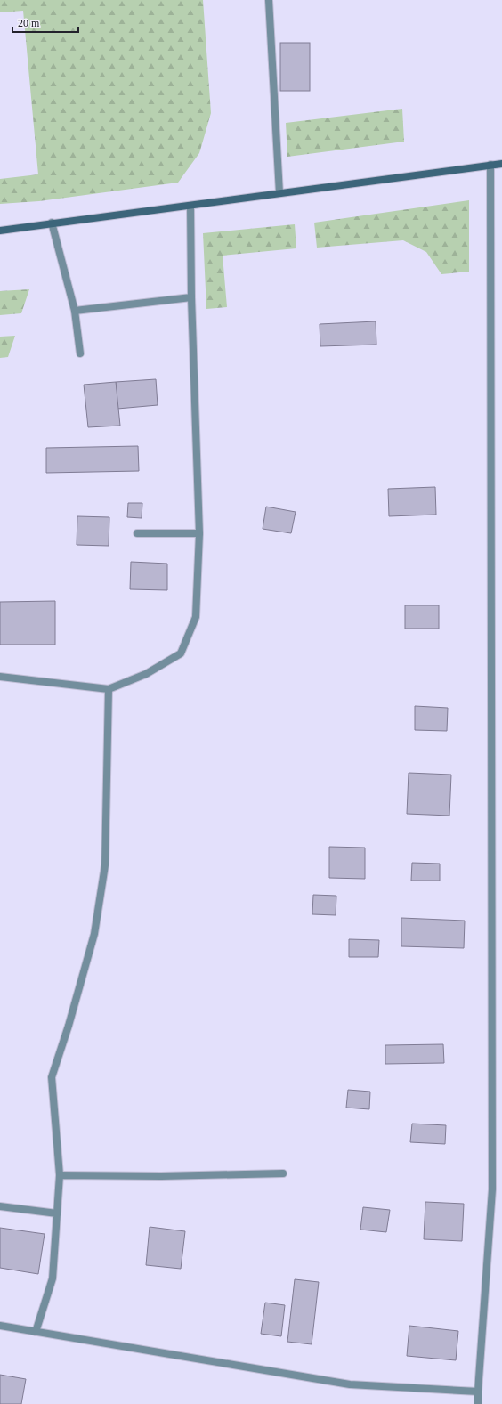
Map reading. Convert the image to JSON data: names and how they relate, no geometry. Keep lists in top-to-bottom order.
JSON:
{
  "scale_bar": "20 m"
}
